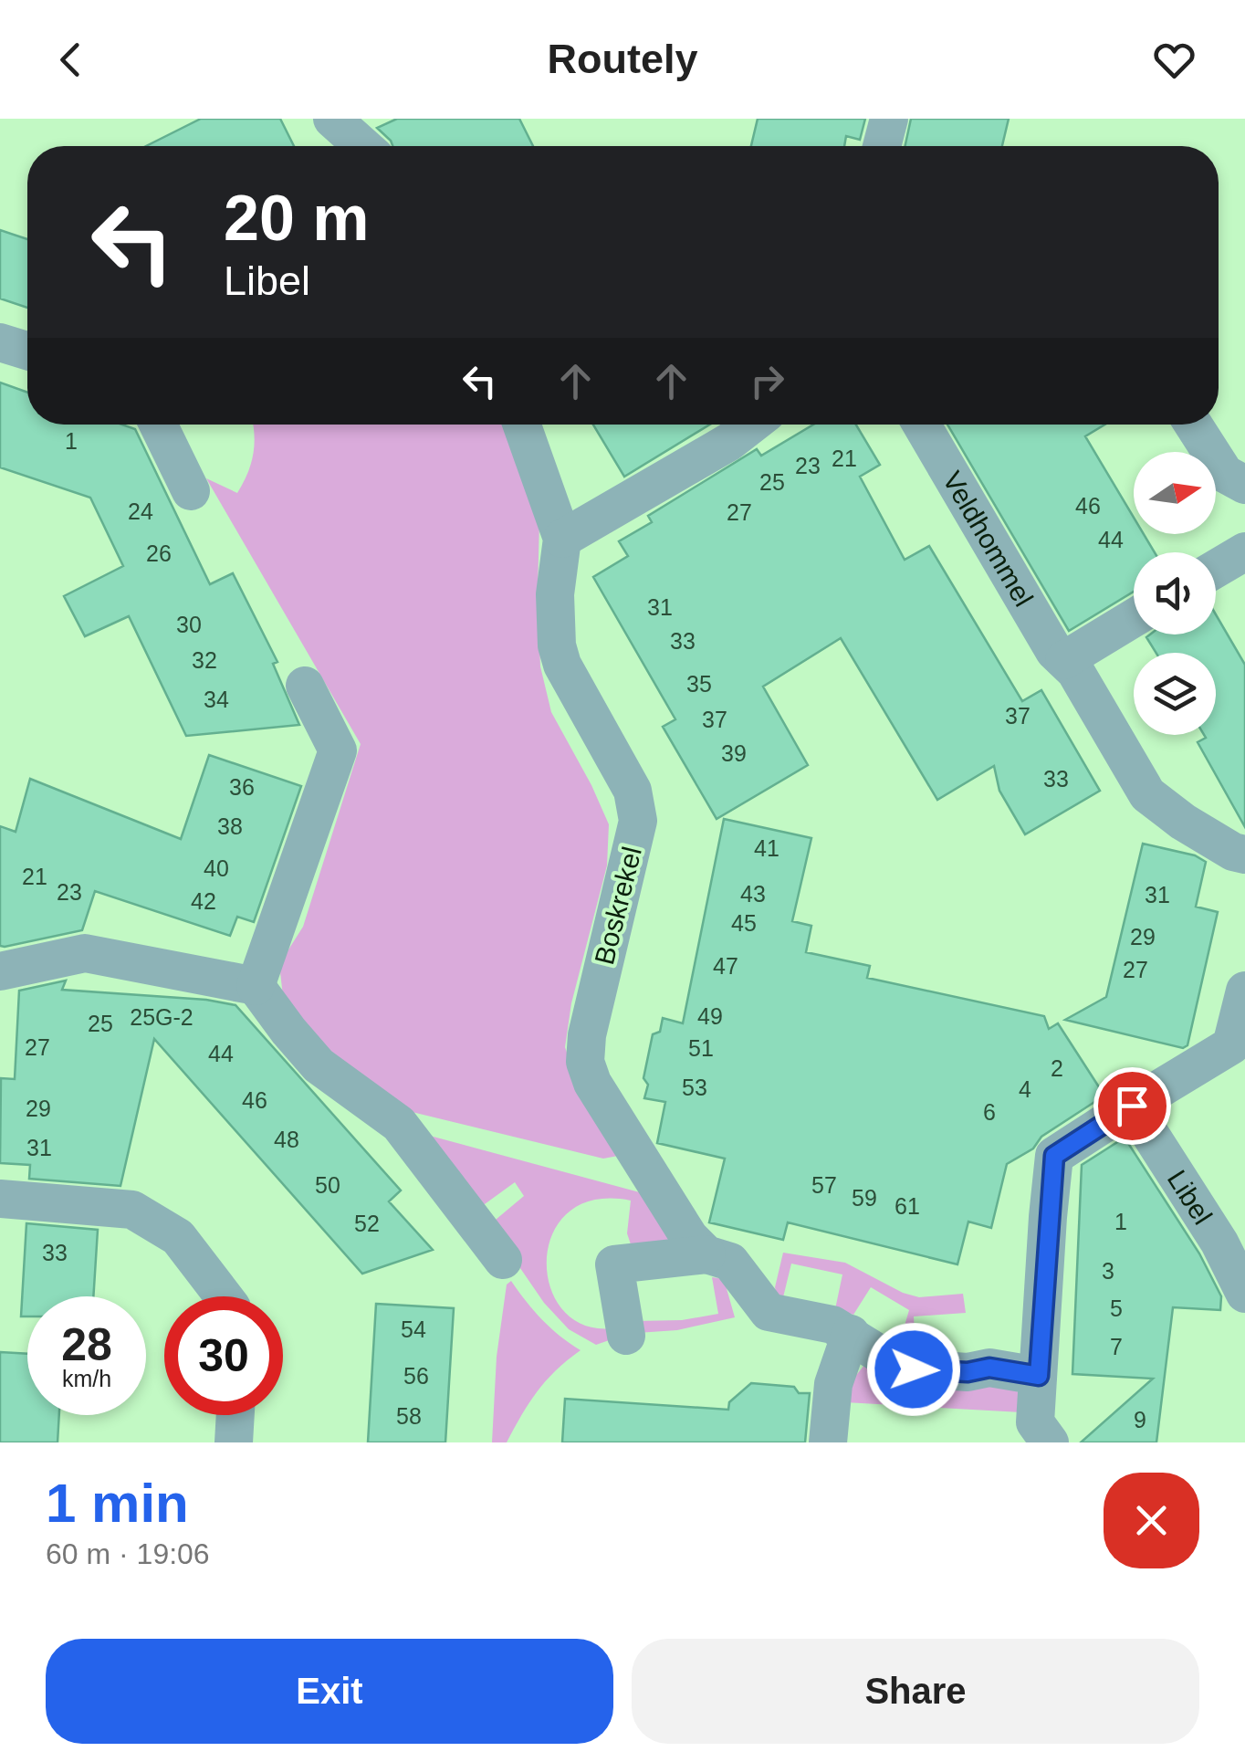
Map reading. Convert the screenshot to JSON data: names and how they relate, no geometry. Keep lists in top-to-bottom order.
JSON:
{
  "streets": {
    "street": ["Veldhommel", "Boskrekel", "Libel"]
  },
  "house_numbers": [
    "1",
    "21",
    "23",
    "25",
    "46",
    "24",
    "27",
    "44",
    "26",
    "31",
    "30",
    "33",
    "32",
    "35",
    "34",
    "37",
    "37",
    "39",
    "33",
    "36",
    "38",
    "41",
    "40",
    "21",
    "23",
    "43",
    "31",
    "42",
    "45",
    "29",
    "47",
    "27",
    "49",
    "25G-2",
    "25",
    "27",
    "51",
    "44",
    "2",
    "53",
    "4",
    "46",
    "29",
    "6",
    "48",
    "31",
    "50",
    "57",
    "59",
    "61",
    "1",
    "52",
    "33",
    "3",
    "5",
    "54",
    "7",
    "56",
    "58",
    "9"
  ],
  "north": "right",
  "page": {
    "header": "Routely",
    "turn": ["20 m", "Libel"],
    "speed": "28 km/h",
    "limit": "30",
    "heading": ["1 min", "60 m · 19:06"],
    "buttons": ["Exit", "Share"]
  }
}
